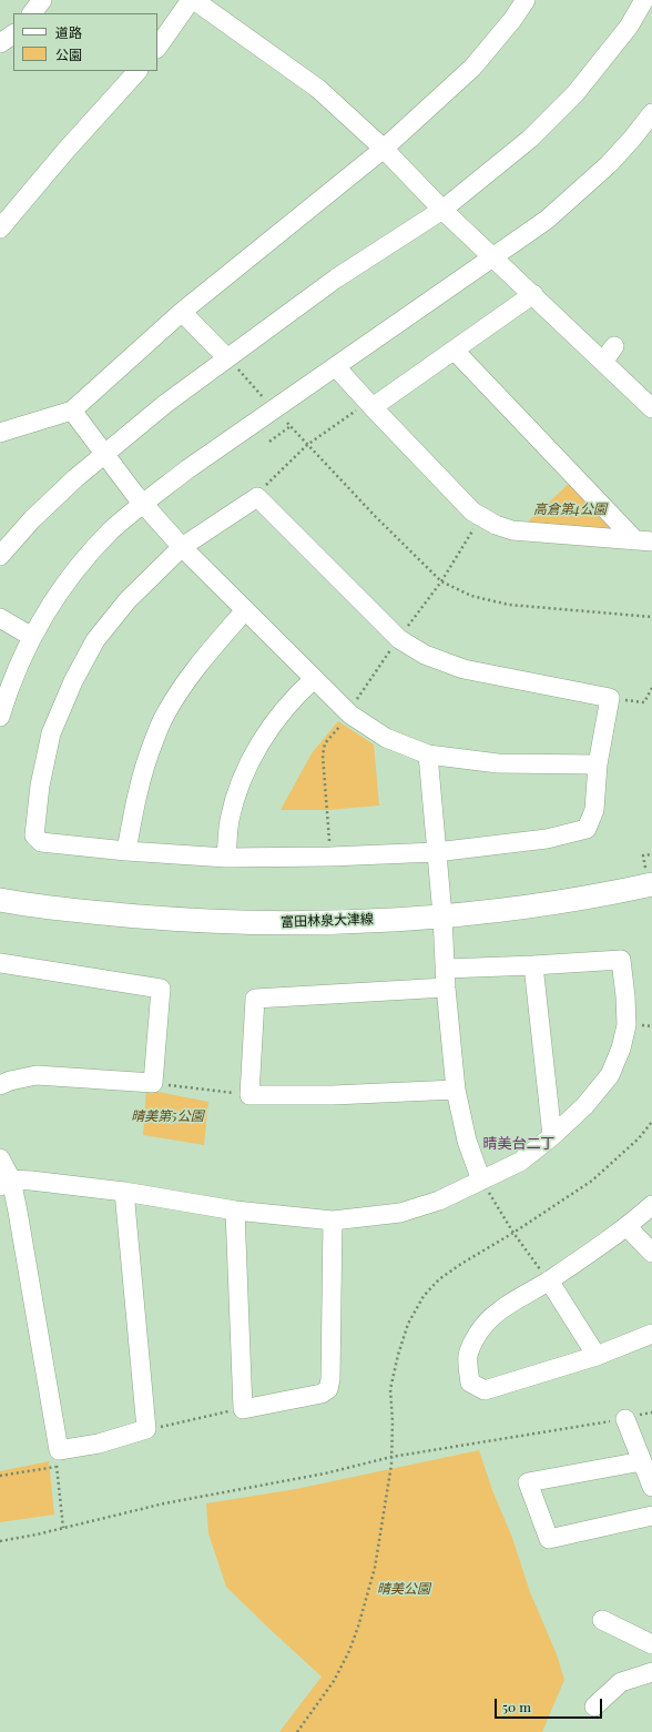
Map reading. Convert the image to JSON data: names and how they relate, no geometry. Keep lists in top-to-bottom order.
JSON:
{
  "streets": {
    "main road": ["富田林泉大津線"]
  },
  "districts": ["晴美台二丁"],
  "parks": ["高倉第4公園", "晴美第5公園", "晴美公園"],
  "legend": ["道路", "公園"],
  "scale_bar": "50 m"
}
